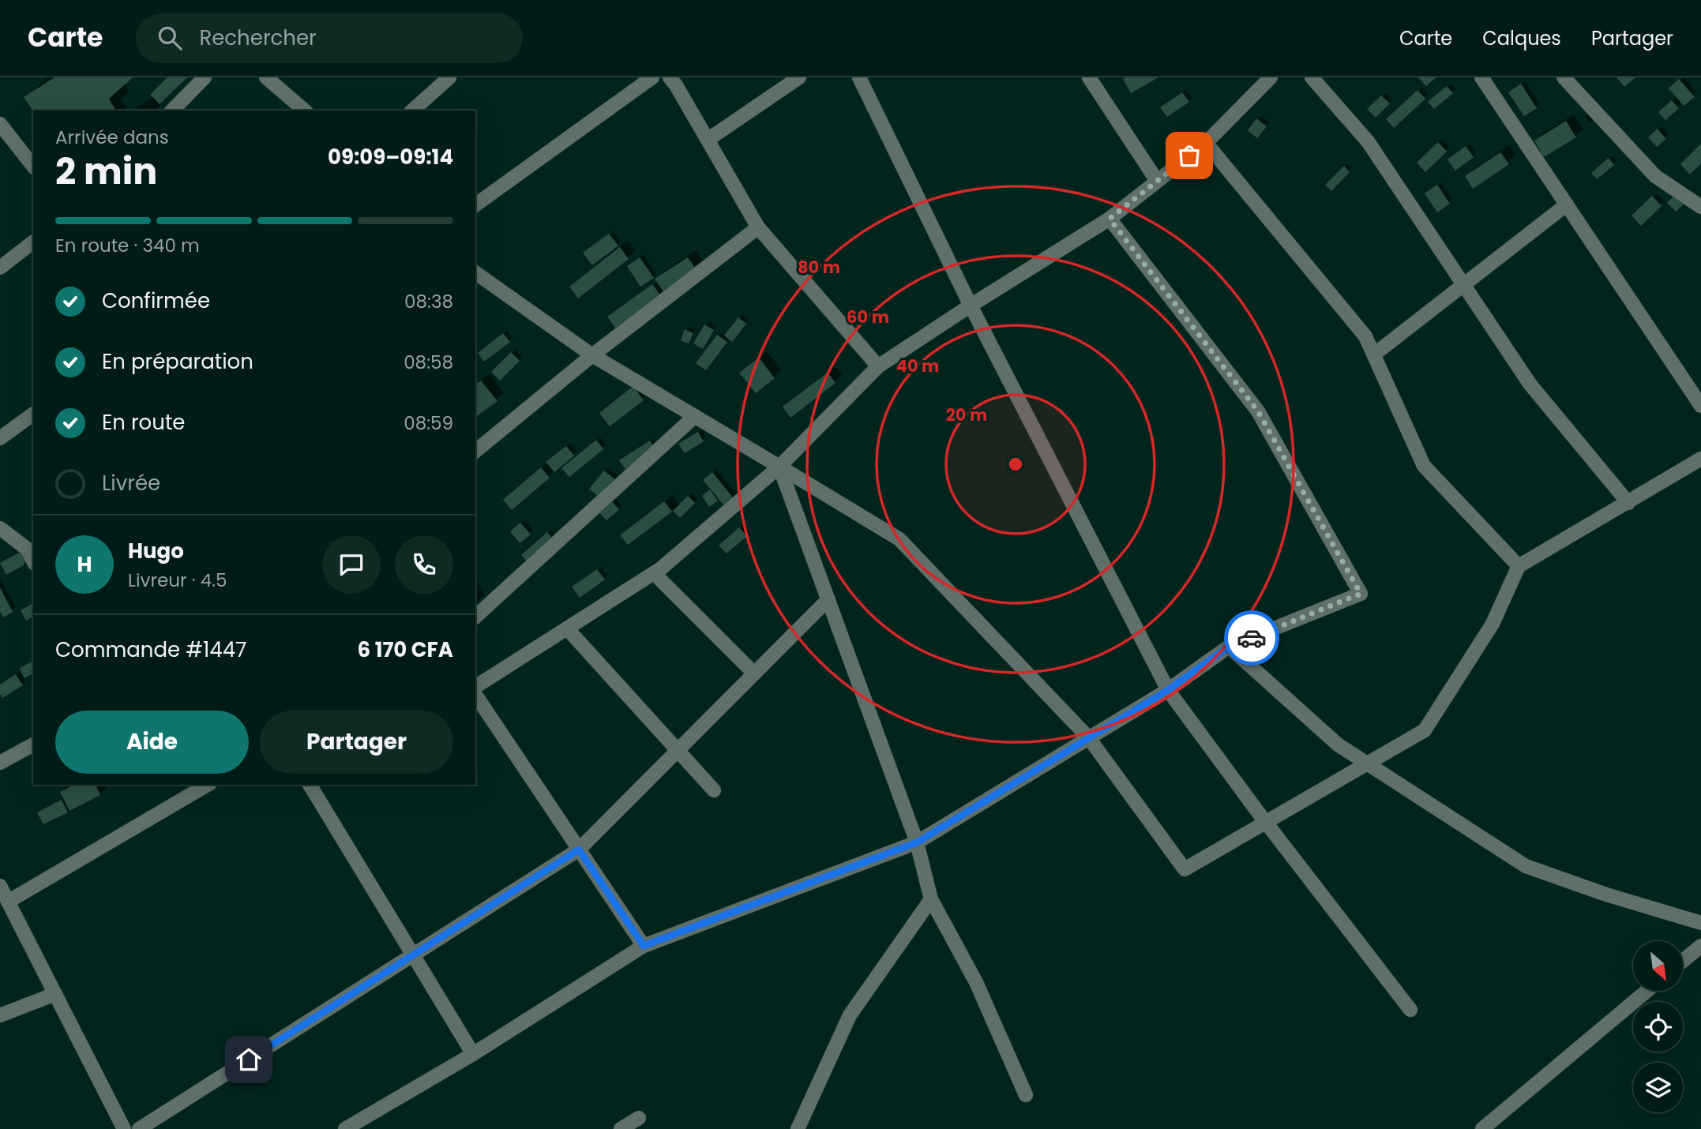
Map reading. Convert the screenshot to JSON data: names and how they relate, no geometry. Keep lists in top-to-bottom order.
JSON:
{
  "north": "bottom right",
  "page": {
    "header": "Carte",
    "search": "Rechercher",
    "nav": ["Carte", "Calques", "Partager"],
    "heading": ["2 min", "Arrivée dans", "09:09–09:14"],
    "panel": [
      "Hugo",
      "Livreur · 4.5",
      "Commande #1447",
      "6 170 CFA"
    ],
    "bar": "En route · 340 m",
    "list": [
      ["Confirmée", "08:38"],
      ["En préparation", "08:58"],
      ["En route", "08:59"],
      "Livrée"
    ],
    "round": "H",
    "buttons": ["Aide", "Partager"]
  },
  "rings": [
    "80 m",
    "60 m",
    "40 m",
    "20 m"
  ]
}
